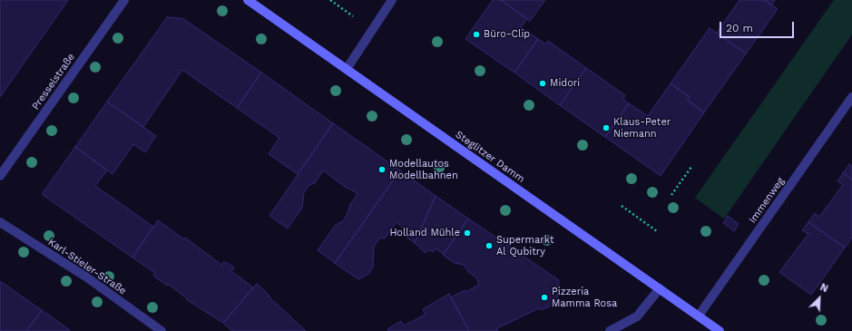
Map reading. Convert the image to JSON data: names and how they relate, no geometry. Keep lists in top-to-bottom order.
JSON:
{
  "streets": {
    "main road": ["Steglitzer Damm"],
    "street": ["Presselstraße", "Immenweg", "Karl-Stieler-Straße"]
  },
  "crossings": [
    ["Steglitzer Damm", "Immenweg"]
  ],
  "places": [
    "Büro-Clip",
    "Midori",
    "Klaus-Peter Niemann",
    "Modellautos Modellbahnen",
    "Holland Mühle",
    "Supermarkt Al Qubitry",
    "Pizzeria Mamma Rosa"
  ],
  "scale_bar": "20 m",
  "north": "top right"
}
